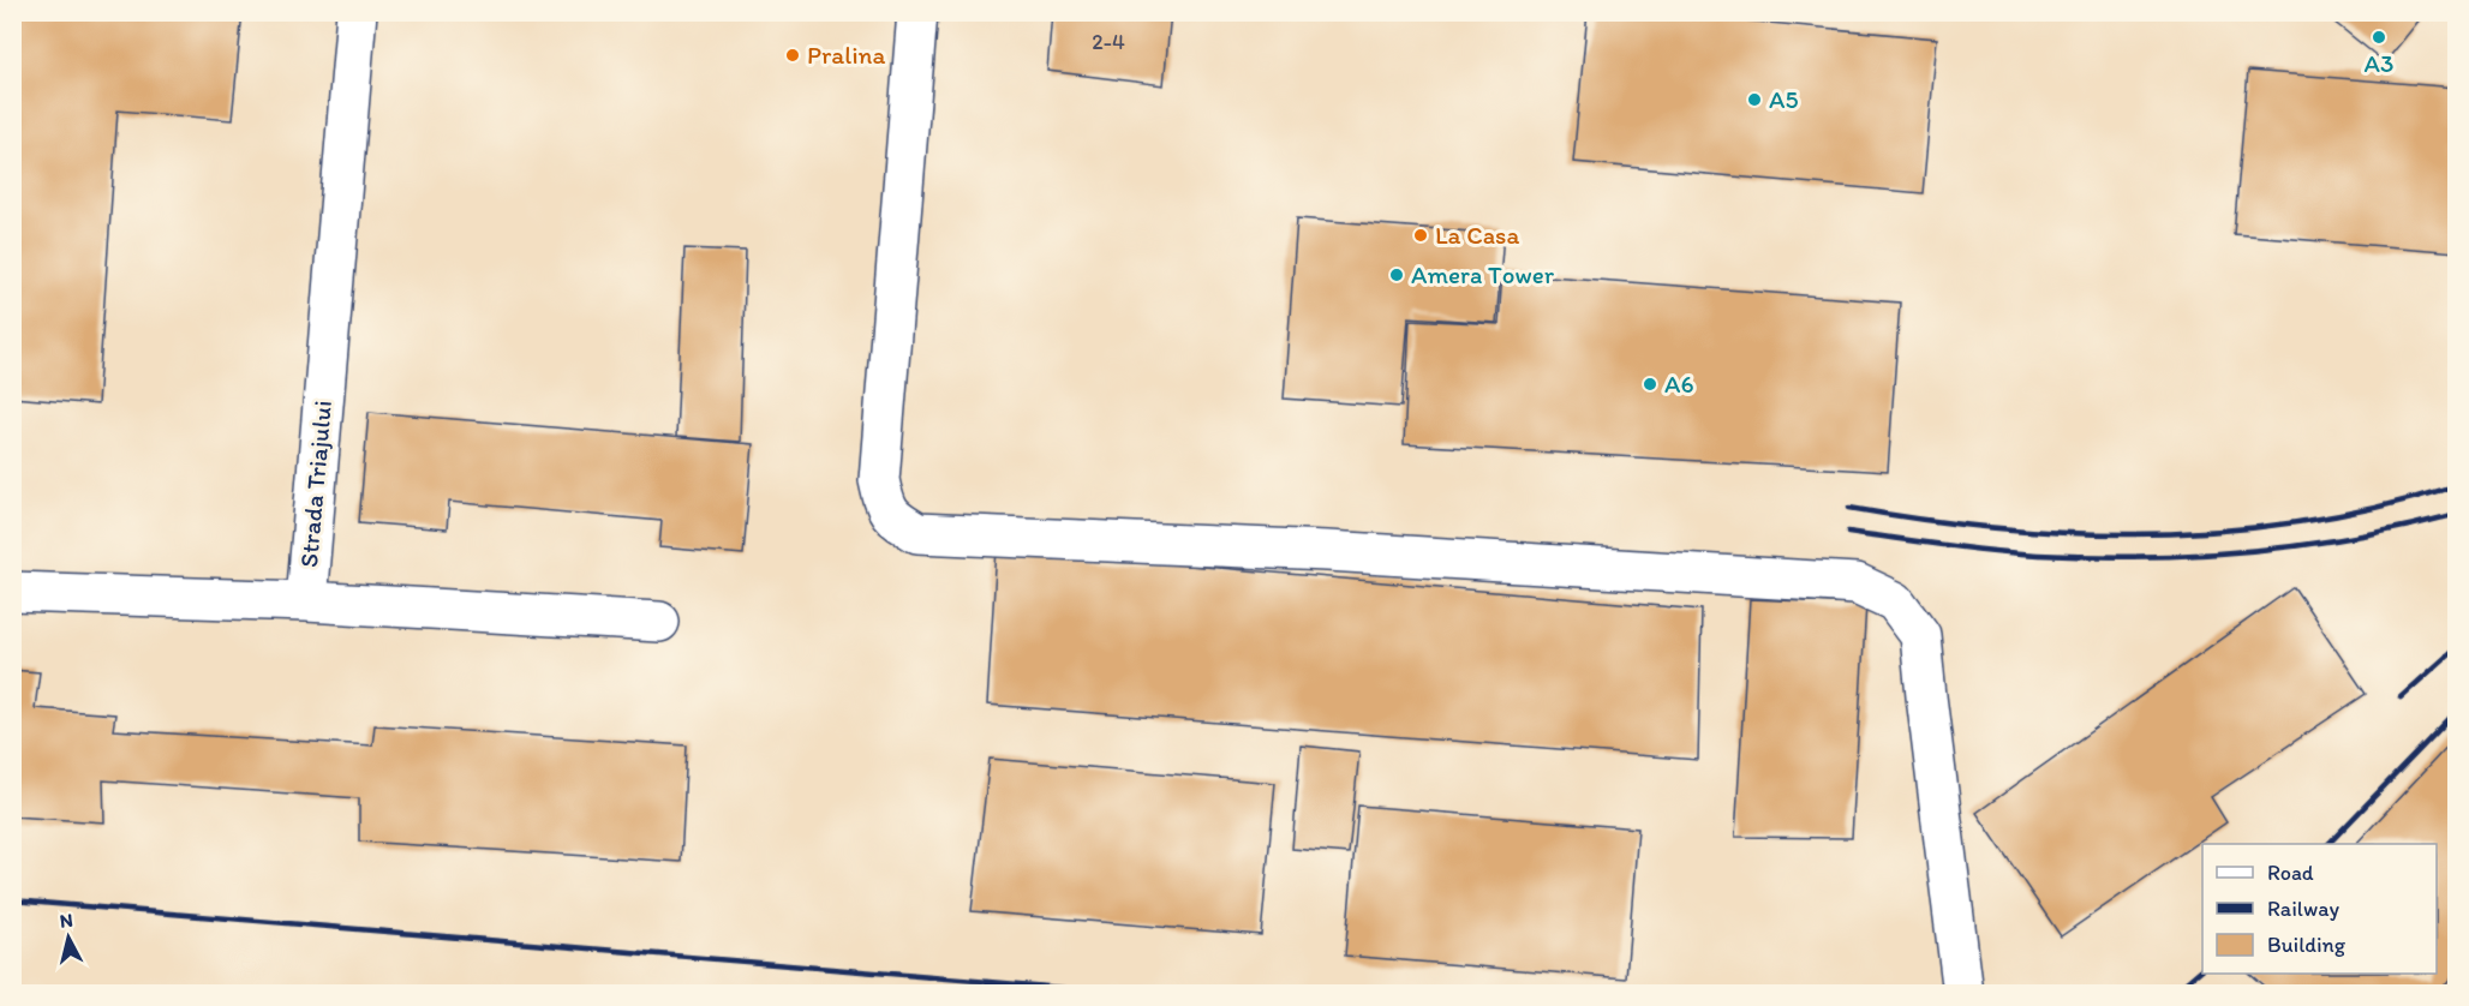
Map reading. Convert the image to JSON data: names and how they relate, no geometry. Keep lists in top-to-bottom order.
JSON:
{
  "streets": {
    "street": ["Strada Triajului"]
  },
  "places": [
    "A3",
    "Pralina",
    "A5",
    "La Casa",
    "Amera Tower",
    "A6"
  ],
  "house_numbers": ["2-4"],
  "legend": ["Road", "Railway", "Building"],
  "north": "top"
}
